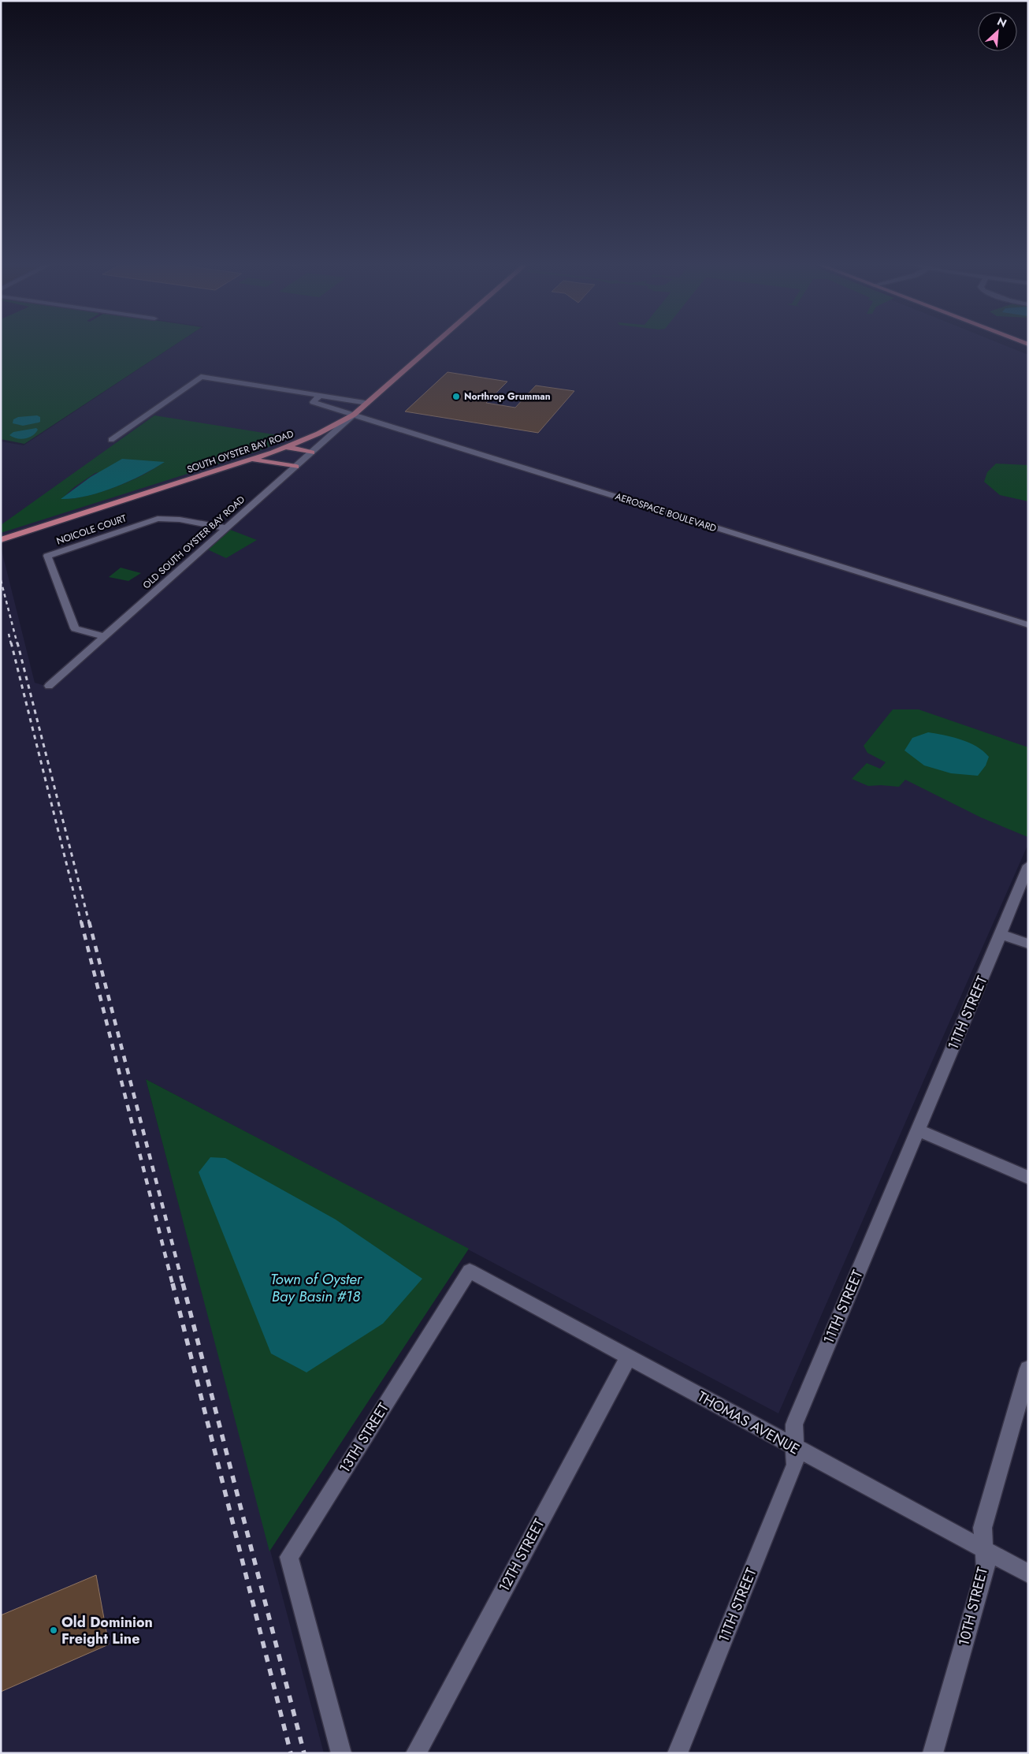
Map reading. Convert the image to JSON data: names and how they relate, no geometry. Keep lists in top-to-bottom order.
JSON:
{
  "streets": {
    "main road": ["SOUTH OYSTER BAY ROAD"],
    "street": [
      "AEROSPACE BOULEVARD",
      "NOICOLE COURT",
      "OLD SOUTH OYSTER BAY ROAD",
      "11TH STREET",
      "THOMAS AVENUE",
      "13TH STREET",
      "12TH STREET",
      "10TH STREET"
    ]
  },
  "crossings": [
    ["SOUTH OYSTER BAY ROAD", "AEROSPACE BOULEVARD"],
    ["SOUTH OYSTER BAY ROAD", "OLD SOUTH OYSTER BAY ROAD"],
    ["AEROSPACE BOULEVARD", "OLD SOUTH OYSTER BAY ROAD"],
    ["NOICOLE COURT", "OLD SOUTH OYSTER BAY ROAD"],
    ["11TH STREET", "THOMAS AVENUE"],
    ["THOMAS AVENUE", "13TH STREET"],
    ["THOMAS AVENUE", "12TH STREET"],
    ["THOMAS AVENUE", "10TH STREET"]
  ],
  "water": ["Town of Oyster Bay Basin #18"],
  "places": ["Northrop Grumman", "Old Dominion Freight Line"],
  "north": "top right"
}
